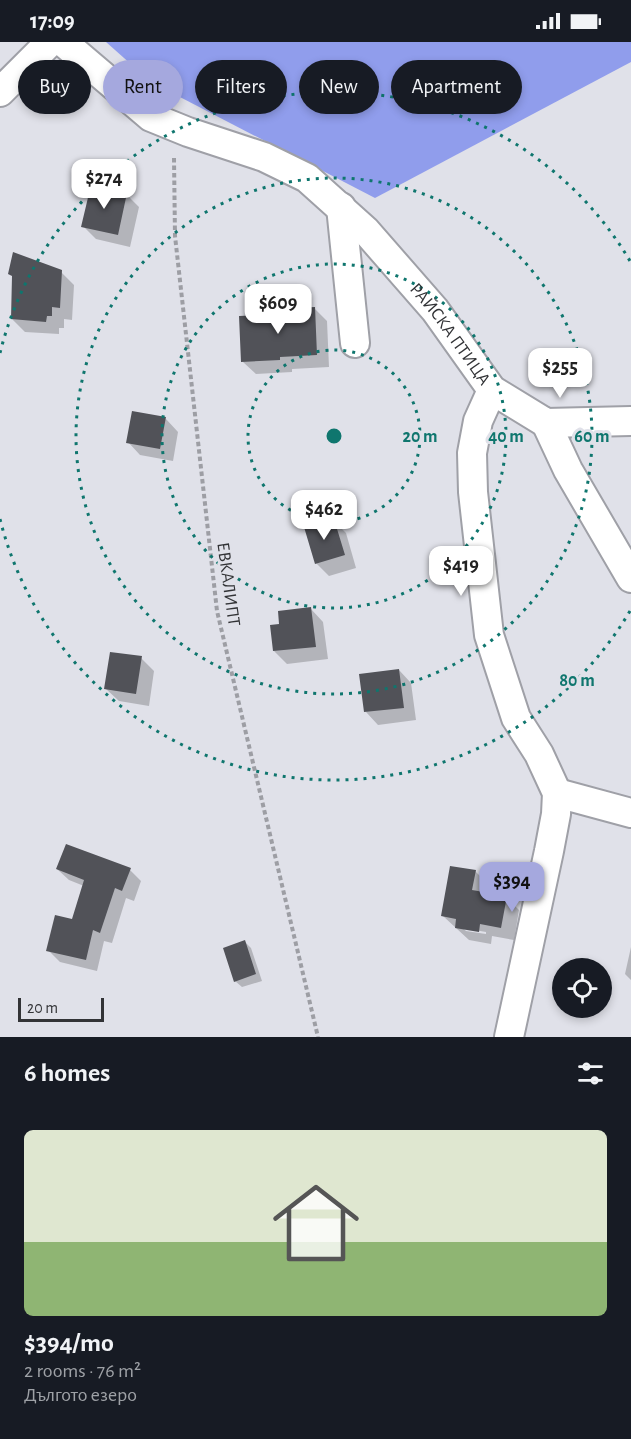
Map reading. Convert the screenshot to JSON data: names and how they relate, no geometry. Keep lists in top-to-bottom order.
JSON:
{
  "streets": {
    "street": ["РАЙСКА ПТИЦА"],
    "path": ["ЕВКАЛИПТ"]
  },
  "crossings": [
    ["РАЙСКА ПТИЦА", "ЕВКАЛИПТ"]
  ],
  "scale_bar": "20 m",
  "page": {
    "status": "17:09",
    "chip": [
      "Buy",
      "Rent",
      "Filters",
      "New",
      "Apartment"
    ],
    "price": [
      "$274",
      "$609",
      "$255",
      "$462",
      "$419",
      "$394"
    ],
    "scale": "20 m",
    "heading": "6 homes",
    "list": [
      {
        "name": "$394/mo",
        "note": "2 rooms · 76 m² · Дългото езеро"
      }
    ]
  },
  "rings": [
    "20 m",
    "40 m",
    "60 m",
    "80 m"
  ]
}
